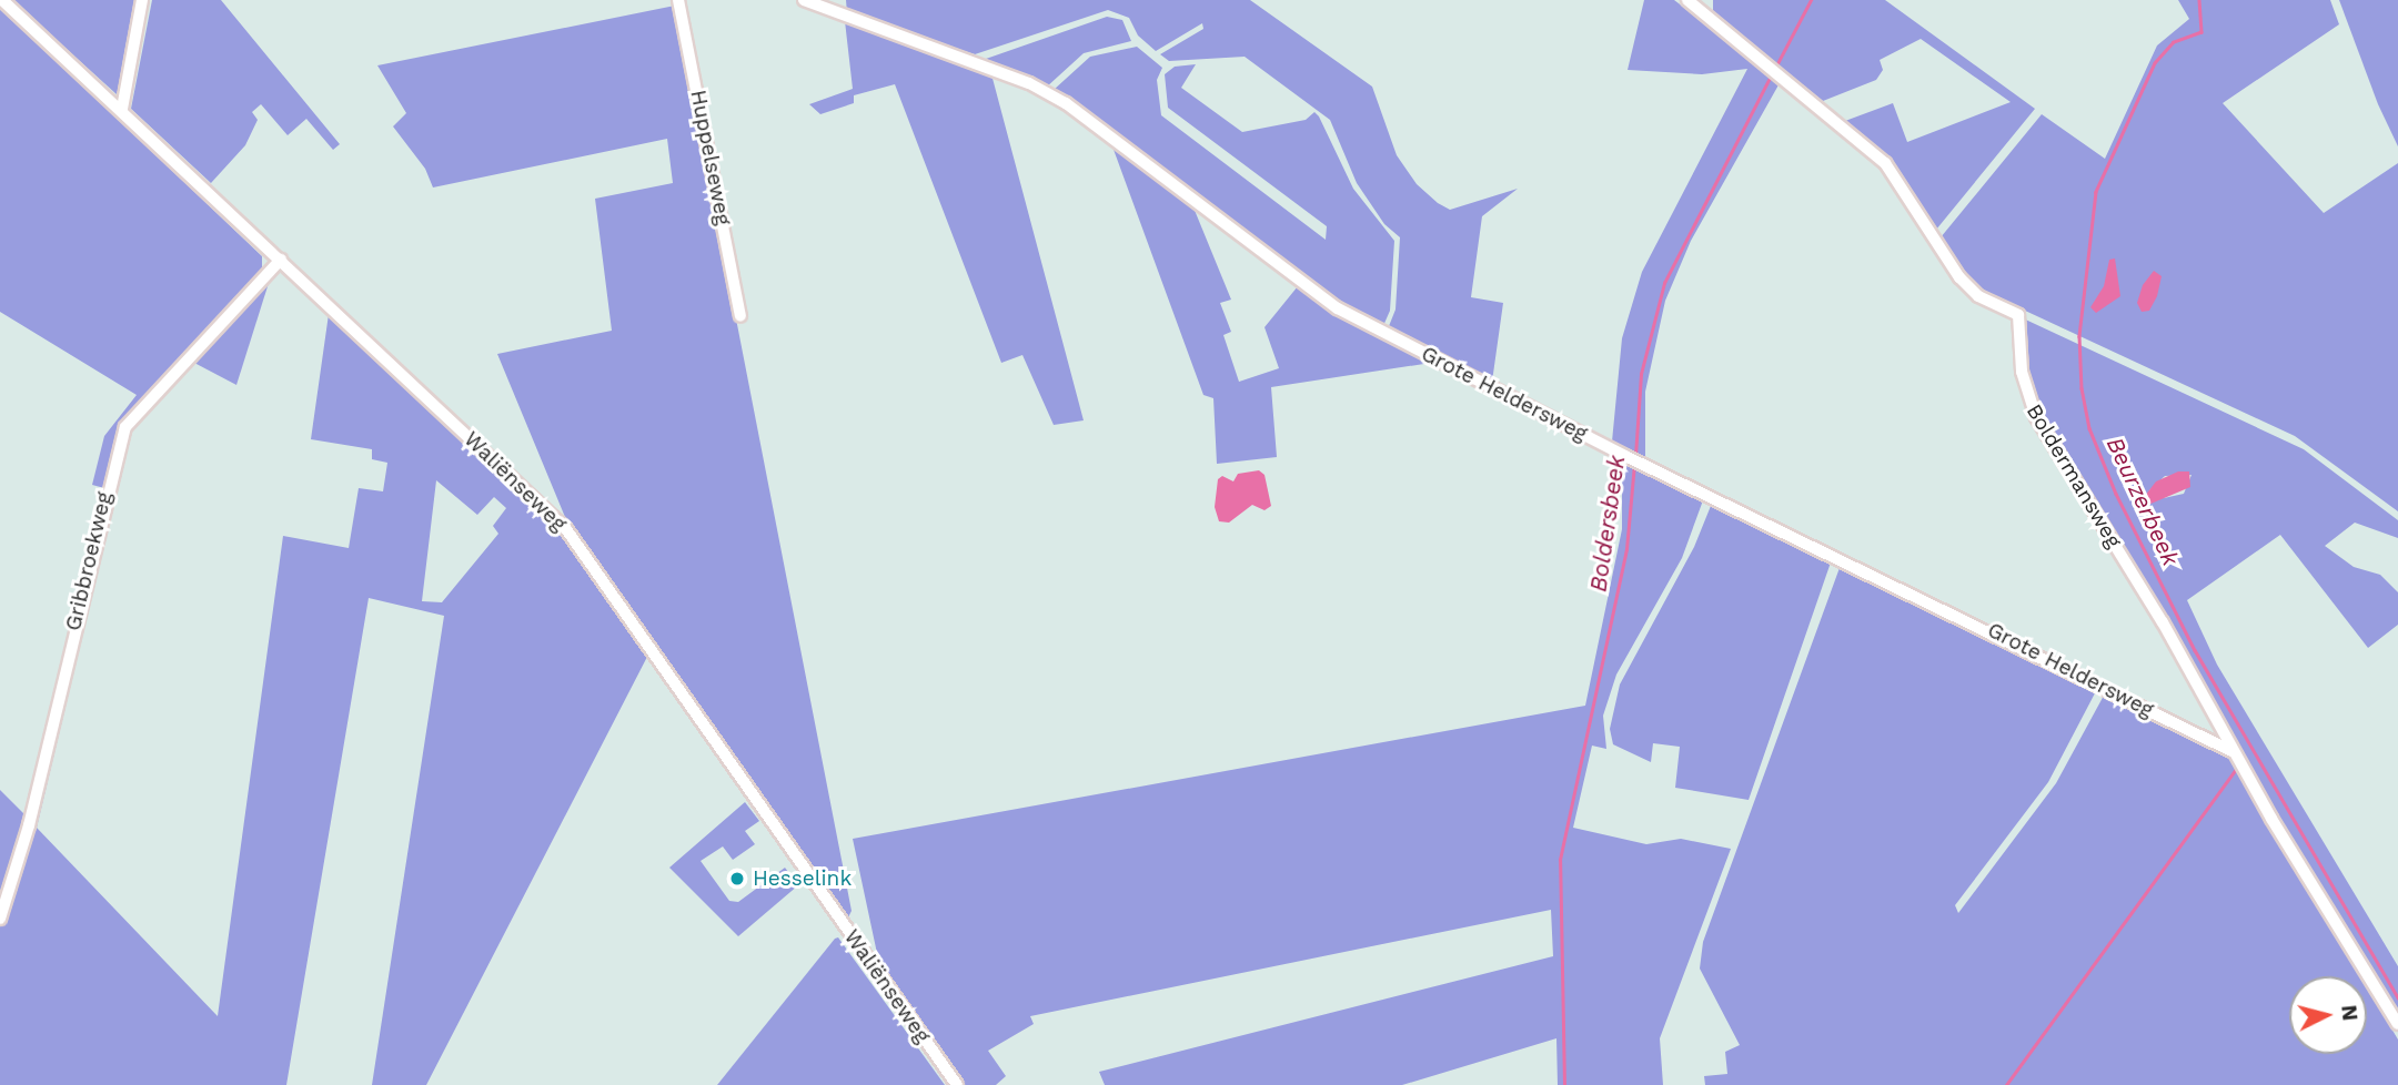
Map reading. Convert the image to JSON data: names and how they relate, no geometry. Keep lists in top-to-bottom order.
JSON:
{
  "streets": {
    "street": [
      "Huppelseweg",
      "Grote Heldersweg",
      "Boldermansweg",
      "Waliënseweg",
      "Gribbroekweg"
    ]
  },
  "crossings": [
    ["Grote Heldersweg", "Boldermansweg"],
    ["Waliënseweg", "Gribbroekweg"]
  ],
  "water": ["Beurzerbeek", "Boldersbeek"],
  "places": ["Hesselink"],
  "north": "right"
}
